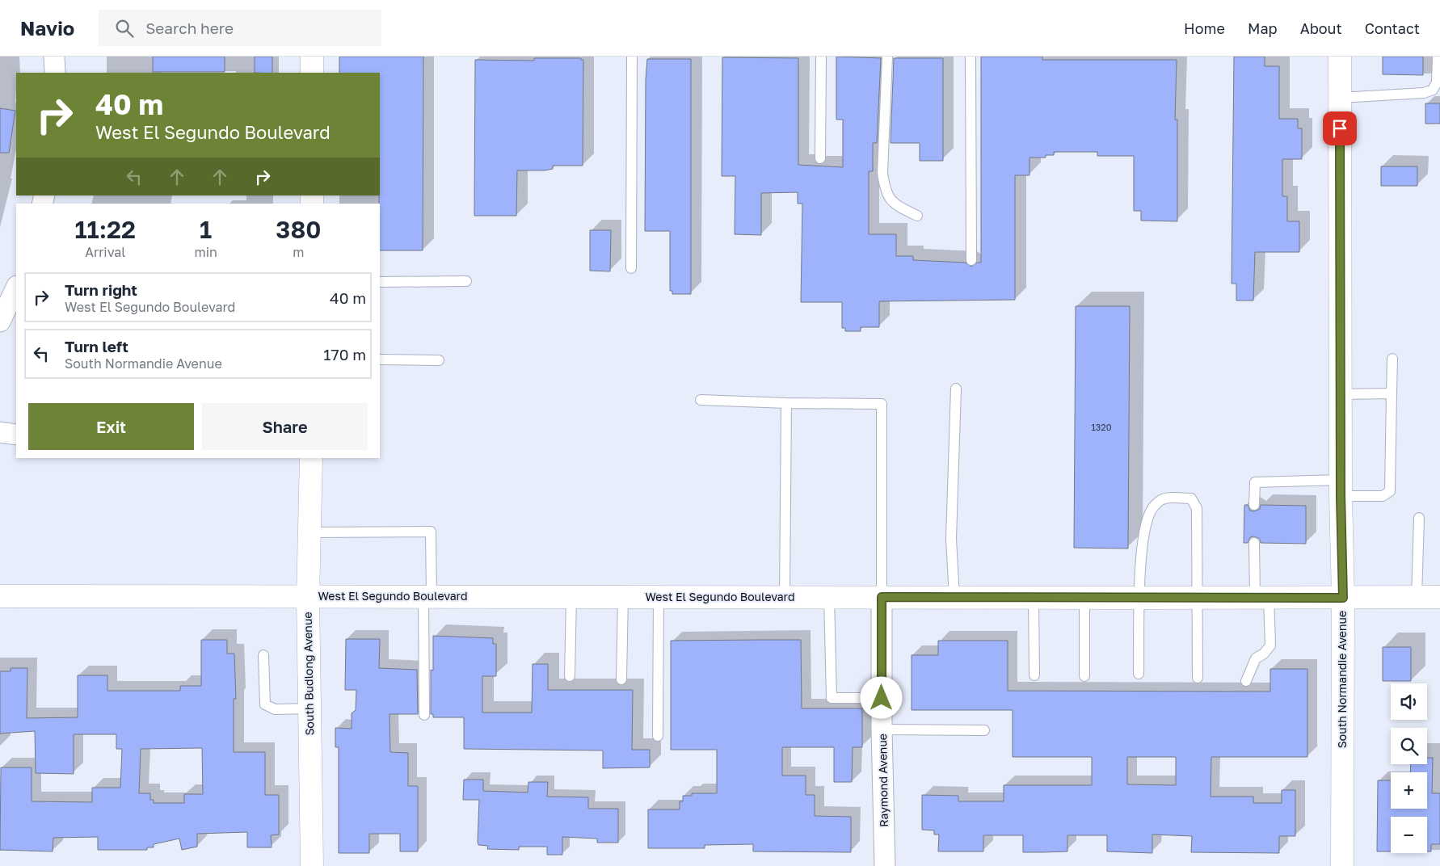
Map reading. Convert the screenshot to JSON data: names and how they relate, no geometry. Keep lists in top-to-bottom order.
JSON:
{
  "streets": {
    "main road": ["West El Segundo Boulevard", "South Budlong Avenue", "South Normandie Avenue"],
    "street": ["Raymond Avenue"]
  },
  "crossings": [
    ["West El Segundo Boulevard", "South Budlong Avenue"],
    ["West El Segundo Boulevard", "South Normandie Avenue"],
    ["West El Segundo Boulevard", "Raymond Avenue"]
  ],
  "house_numbers": ["1320"],
  "page": {
    "header": "Navio",
    "search": "Search here",
    "nav": [
      "Home",
      "Map",
      "About",
      "Contact"
    ],
    "turn": ["40 m", "West El Segundo Boulevard"],
    "eta": [
      "11:22",
      "Arrival",
      "1",
      "min",
      "380",
      "m"
    ],
    "list": [
      {
        "name": "Turn right",
        "note": "West El Segundo Boulevard",
        "value": "40 m"
      },
      {
        "name": "Turn left",
        "note": "South Normandie Avenue",
        "value": "170 m"
      }
    ],
    "buttons": ["Exit", "Share"],
    "map_buttons": ["+", "−"]
  }
}
